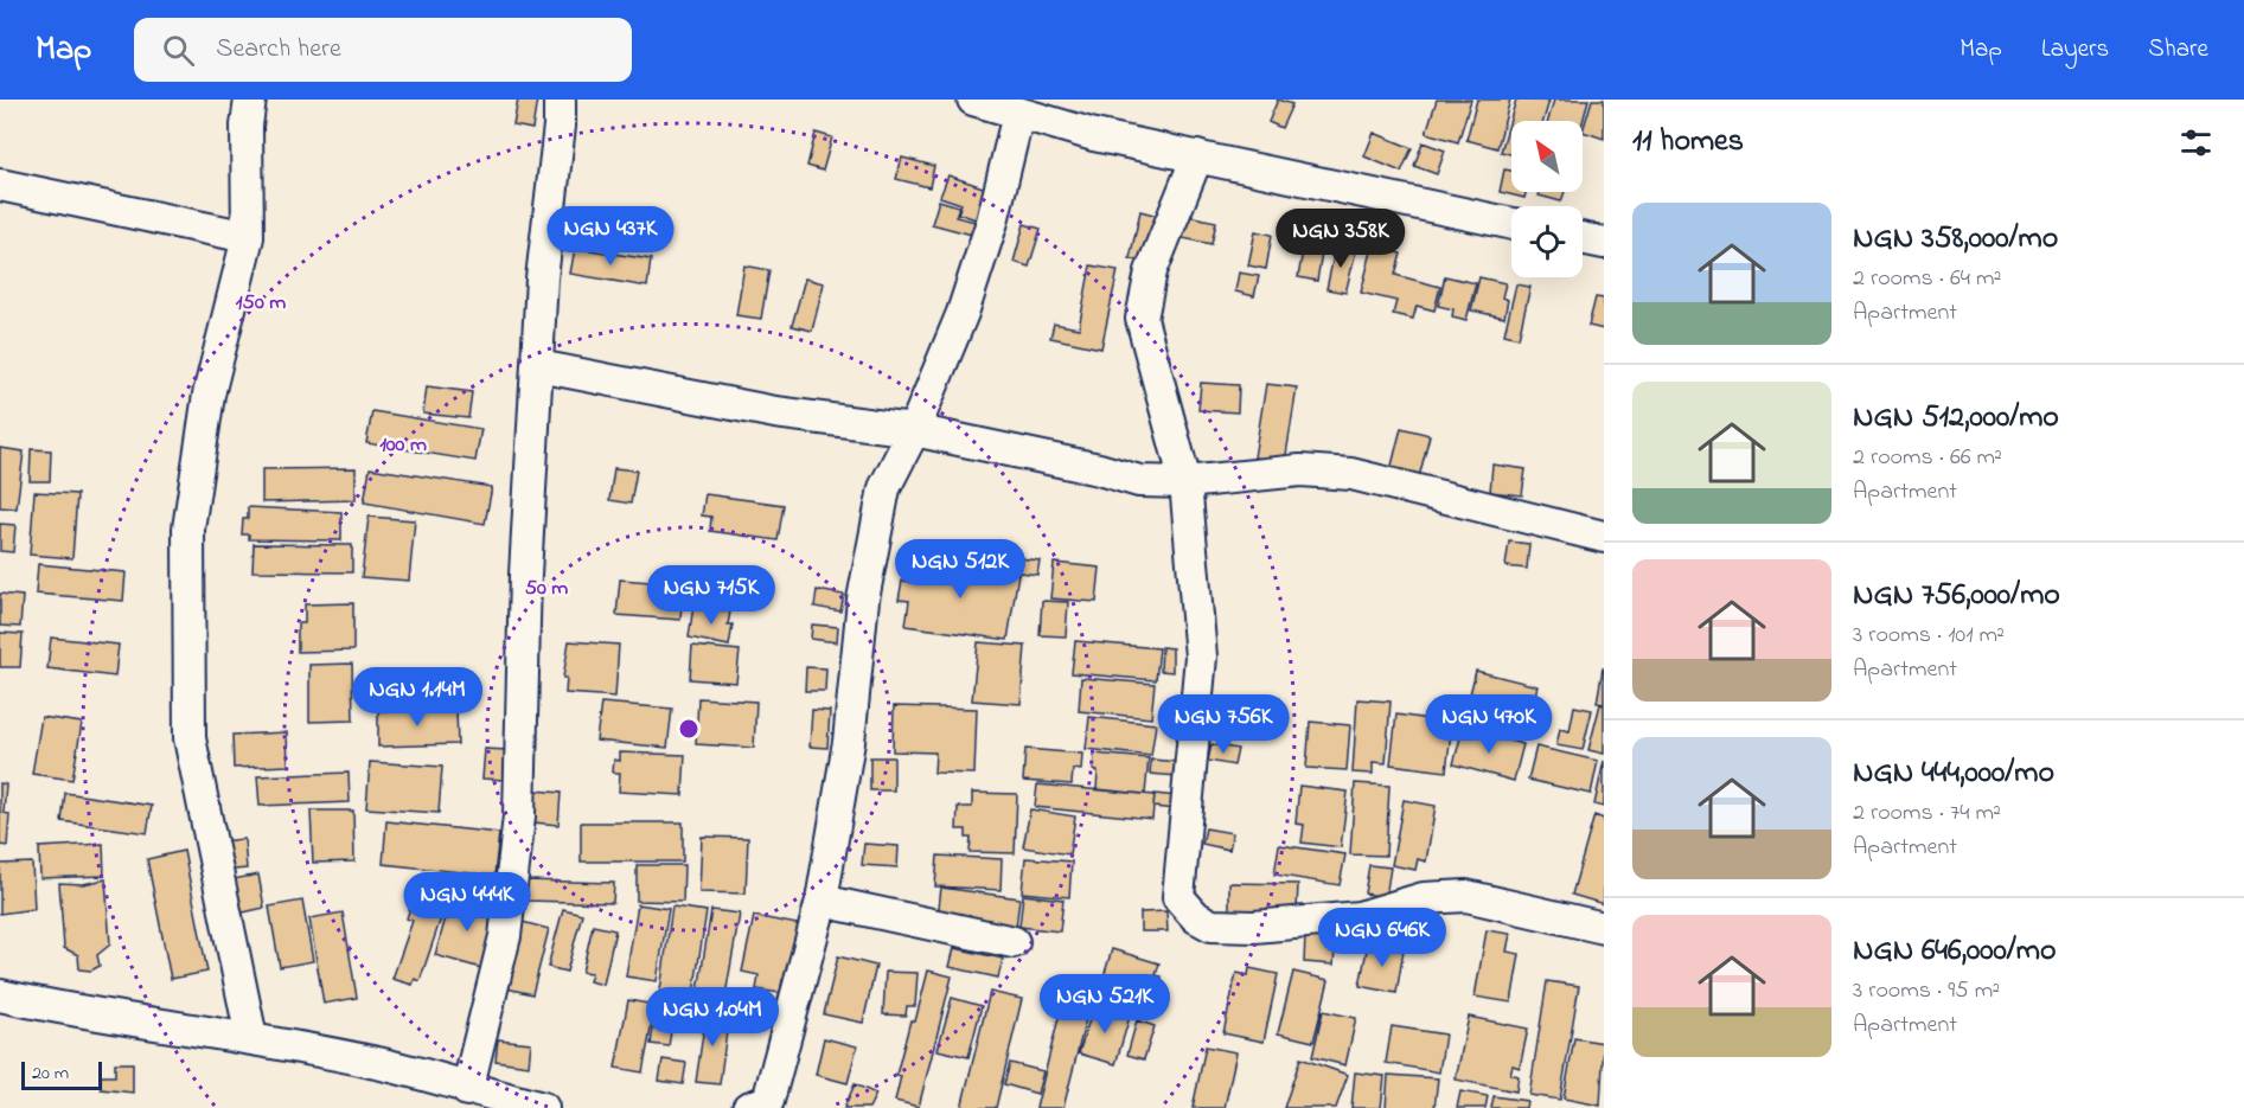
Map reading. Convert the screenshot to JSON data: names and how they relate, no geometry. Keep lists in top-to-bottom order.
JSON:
{
  "scale_bar": "20 m",
  "north": "top left",
  "page": {
    "header": "Map",
    "search": "Search here",
    "nav": ["Map", "Layers", "Share"],
    "heading": "11 homes",
    "list": [
      {
        "name": "NGN 358,000/mo",
        "note": "2 rooms · 64 m² · Apartment"
      },
      {
        "name": "NGN 512,000/mo",
        "note": "2 rooms · 66 m² · Apartment"
      },
      {
        "name": "NGN 756,000/mo",
        "note": "3 rooms · 101 m² · Apartment"
      },
      {
        "name": "NGN 444,000/mo",
        "note": "2 rooms · 74 m² · Apartment"
      },
      {
        "name": "NGN 646,000/mo",
        "note": "3 rooms · 95 m² · Apartment"
      }
    ],
    "price": [
      "NGN 437K",
      "NGN 358K",
      "NGN 512K",
      "NGN 715K",
      "NGN 1.14M",
      "NGN 756K",
      "NGN 470K",
      "NGN 444K",
      "NGN 646K",
      "NGN 521K",
      "NGN 1.04M"
    ],
    "scale": "20 m"
  },
  "rings": ["150 m", "100 m", "50 m"]
}
